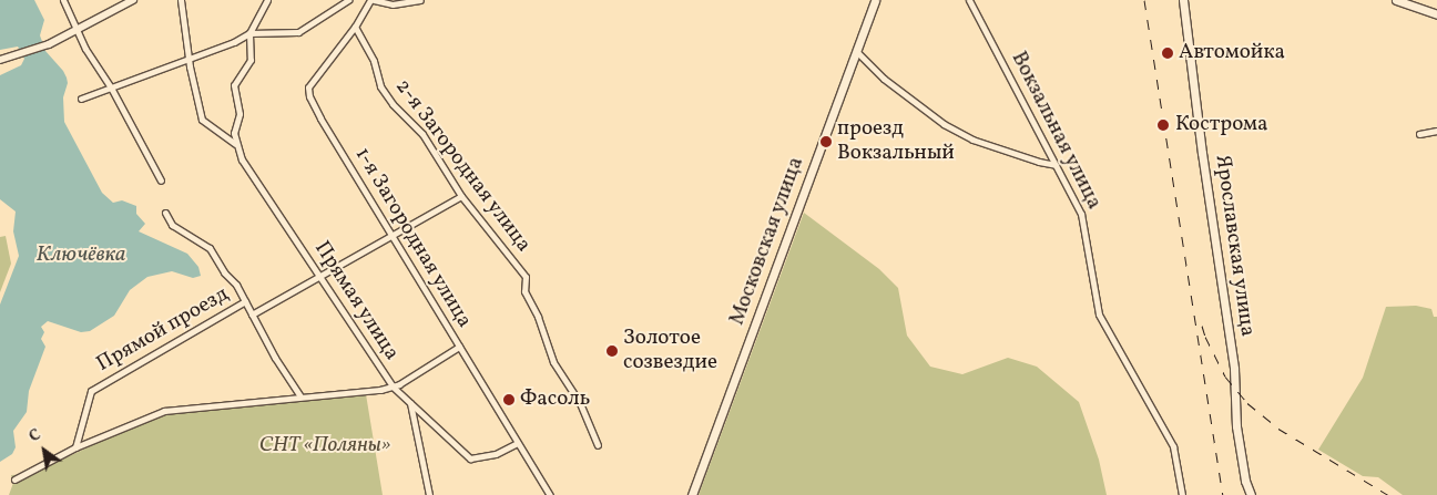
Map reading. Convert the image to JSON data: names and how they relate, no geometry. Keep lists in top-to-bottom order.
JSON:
{
  "streets": {
    "main road": ["Московская улица", "Ярославская улица"],
    "street": [
      "Вокзальная улица",
      "2-я Загородная улица",
      "1-я Загородная улица",
      "Прямая улица",
      "Прямой проезд"
    ]
  },
  "crossings": [
    ["2-я Загородная улица", "1-я Загородная улица"],
    ["1-я Загородная улица", "Прямая улица"]
  ],
  "water": ["Ключёвка"],
  "parks": ["СНТ «Поляны»"],
  "places": [
    "Автомойка",
    "Кострома",
    "проезд Вокзальный",
    "Золотое созвездие",
    "Фасоль"
  ],
  "north": "top left"
}
